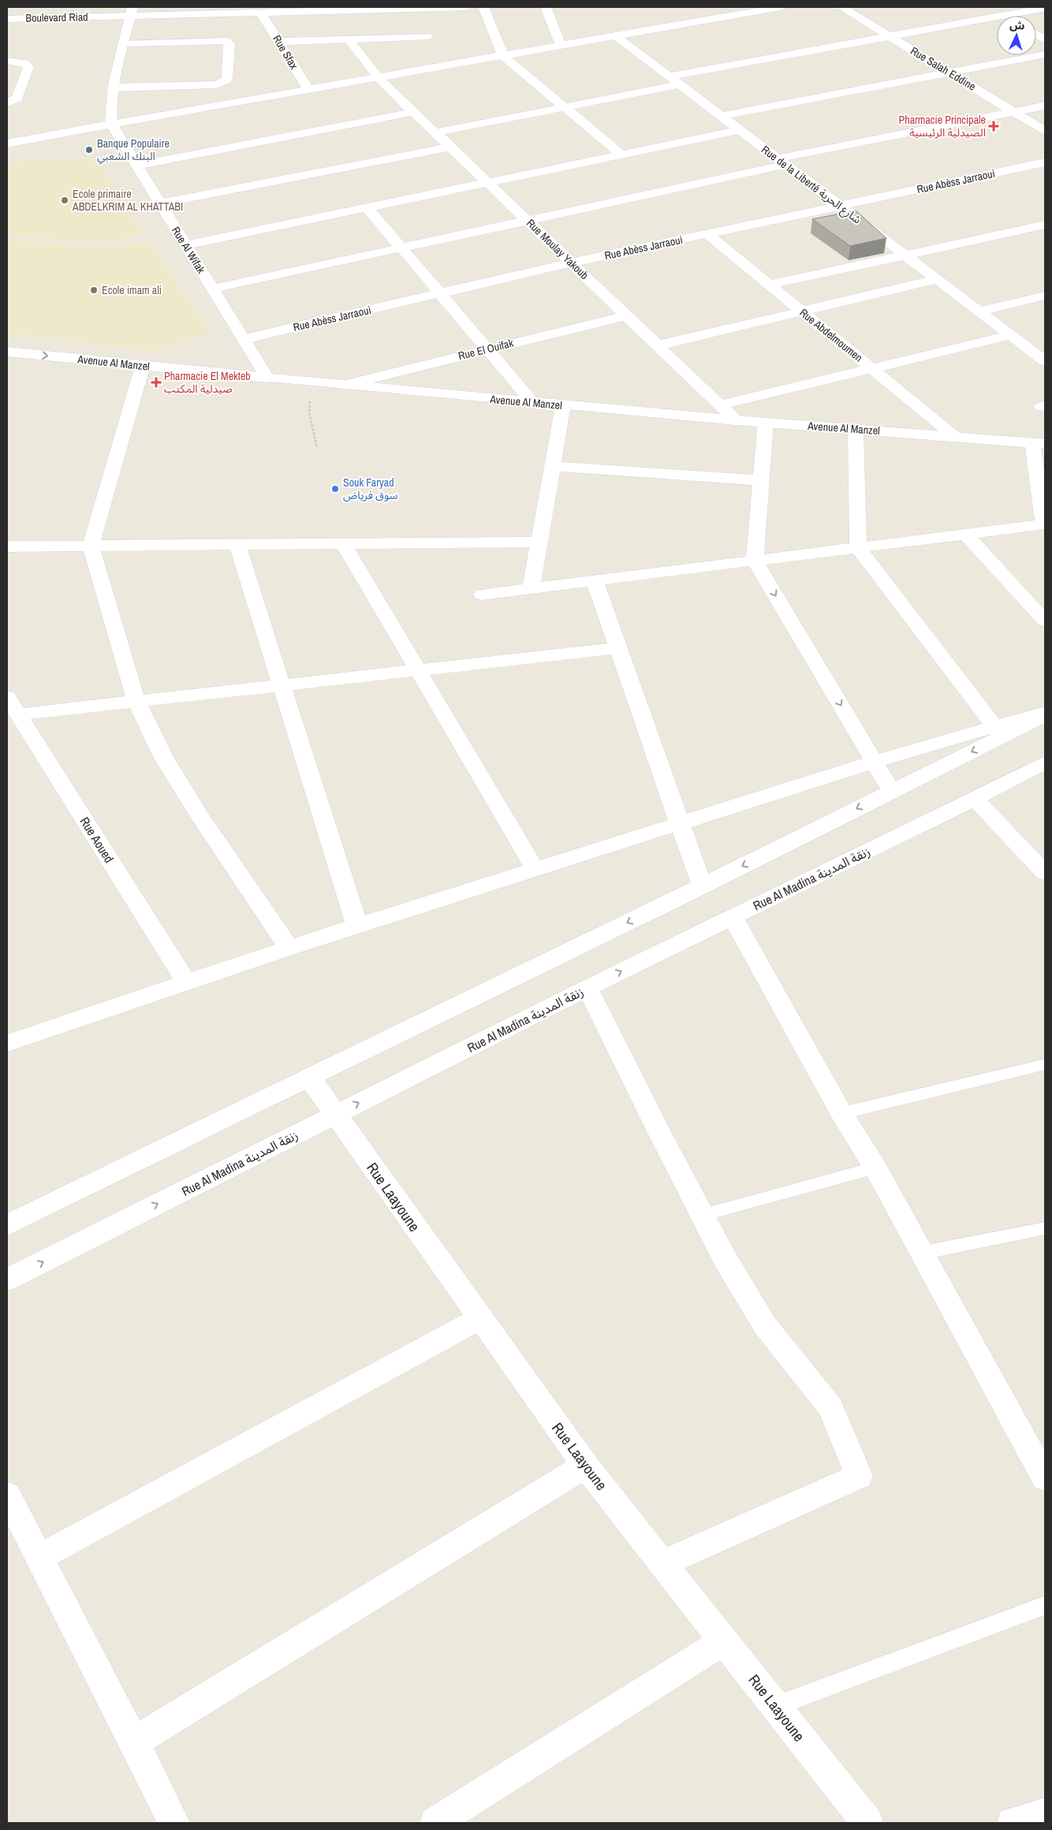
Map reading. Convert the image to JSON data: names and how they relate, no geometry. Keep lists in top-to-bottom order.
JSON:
{
  "streets": {
    "street": [
      "Boulevard Riad",
      "Rue Sfax",
      "Rue Salah Eddine",
      "Rue Abèss Jarraoui",
      "Rue de la Liberté شارع الحرية",
      "Rue Moulay Yakoub",
      "Rue Al Wifak",
      "Rue Abdelmoumen",
      "Rue El Ouifak",
      "Avenue Al Manzel",
      "Rue Aoued",
      "Rue Al Madina زنقة المدينة",
      "Rue Laayoune"
    ]
  },
  "crossings": [
    ["Boulevard Riad", "Rue Sfax"],
    ["Rue Abèss Jarraoui", "Rue de la Liberté شارع الحرية"],
    ["Rue Abèss Jarraoui", "Rue Moulay Yakoub"],
    ["Rue Abèss Jarraoui", "Rue Al Wifak"],
    ["Rue Abèss Jarraoui", "Rue Abdelmoumen"],
    ["Rue Moulay Yakoub", "Rue El Ouifak"],
    ["Rue Moulay Yakoub", "Avenue Al Manzel"],
    ["Rue Al Wifak", "Avenue Al Manzel"],
    ["Rue Abdelmoumen", "Avenue Al Manzel"],
    ["Rue El Ouifak", "Avenue Al Manzel"],
    ["Rue Al Madina زنقة المدينة", "Rue Laayoune"]
  ],
  "places": {
    "health": ["Pharmacie Principale الصيدلية الرئيسية", "Pharmacie El Mekteb صيدلية المكتب"],
    "other": [
      "Banque Populaire البنك الشعبي",
      "Ecole primaire ABDELKRIM AL KHATTABI",
      "Ecole imam ali",
      "Souk Faryad سوق فرياض"
    ]
  },
  "north": "top"
}
